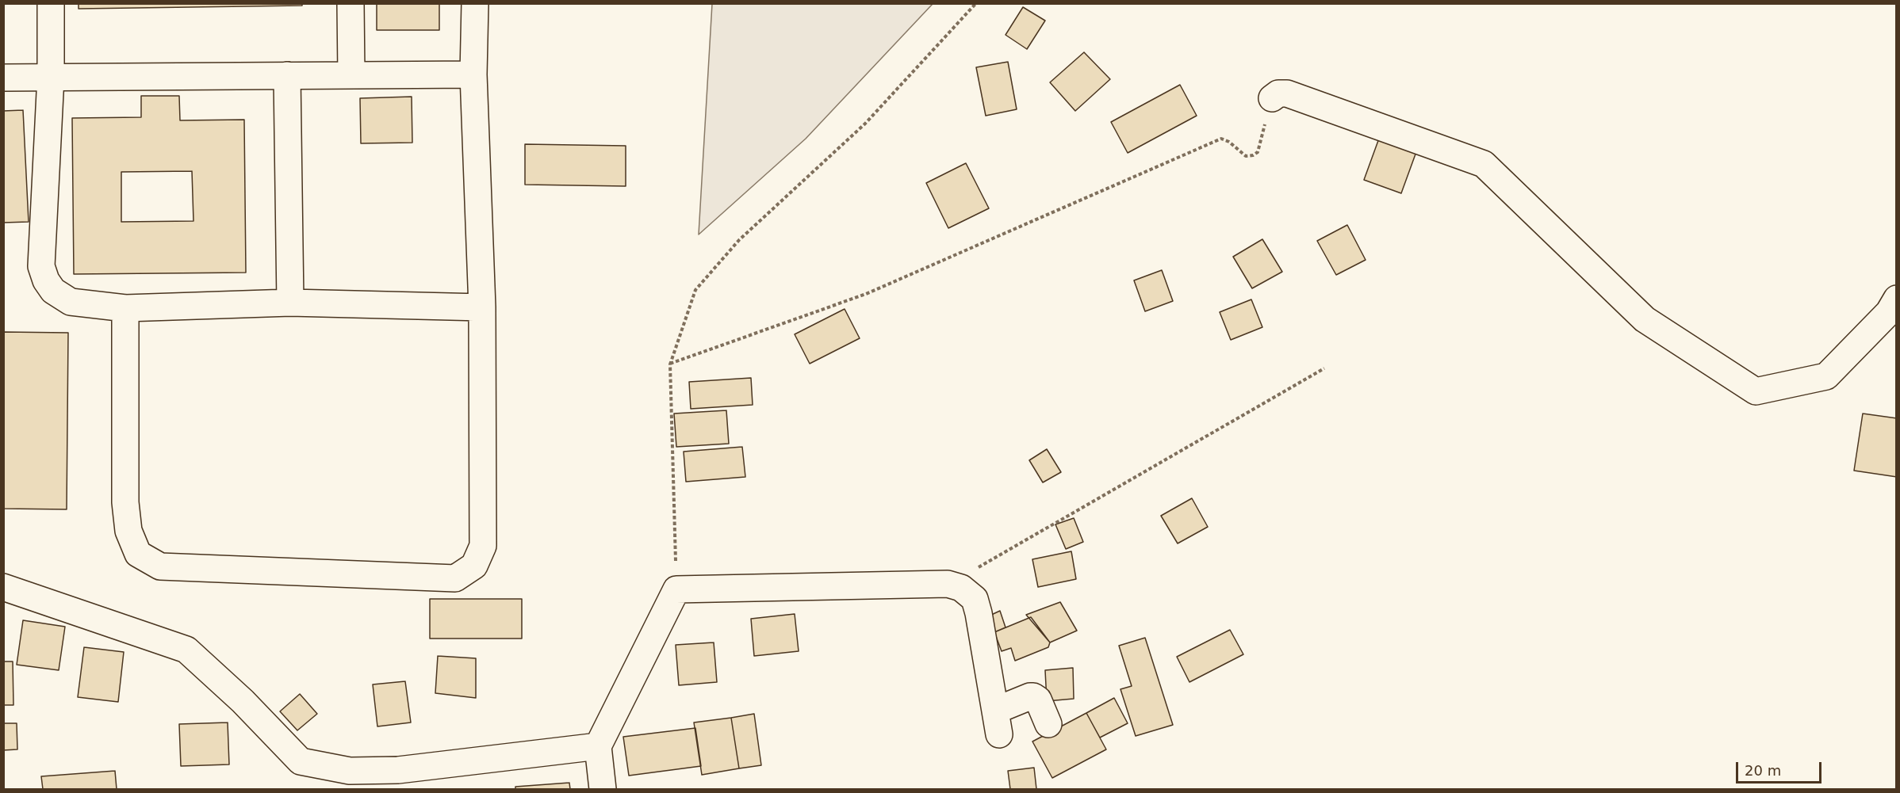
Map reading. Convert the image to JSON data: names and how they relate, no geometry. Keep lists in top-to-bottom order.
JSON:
{
  "scale_bar": "20 m"
}
